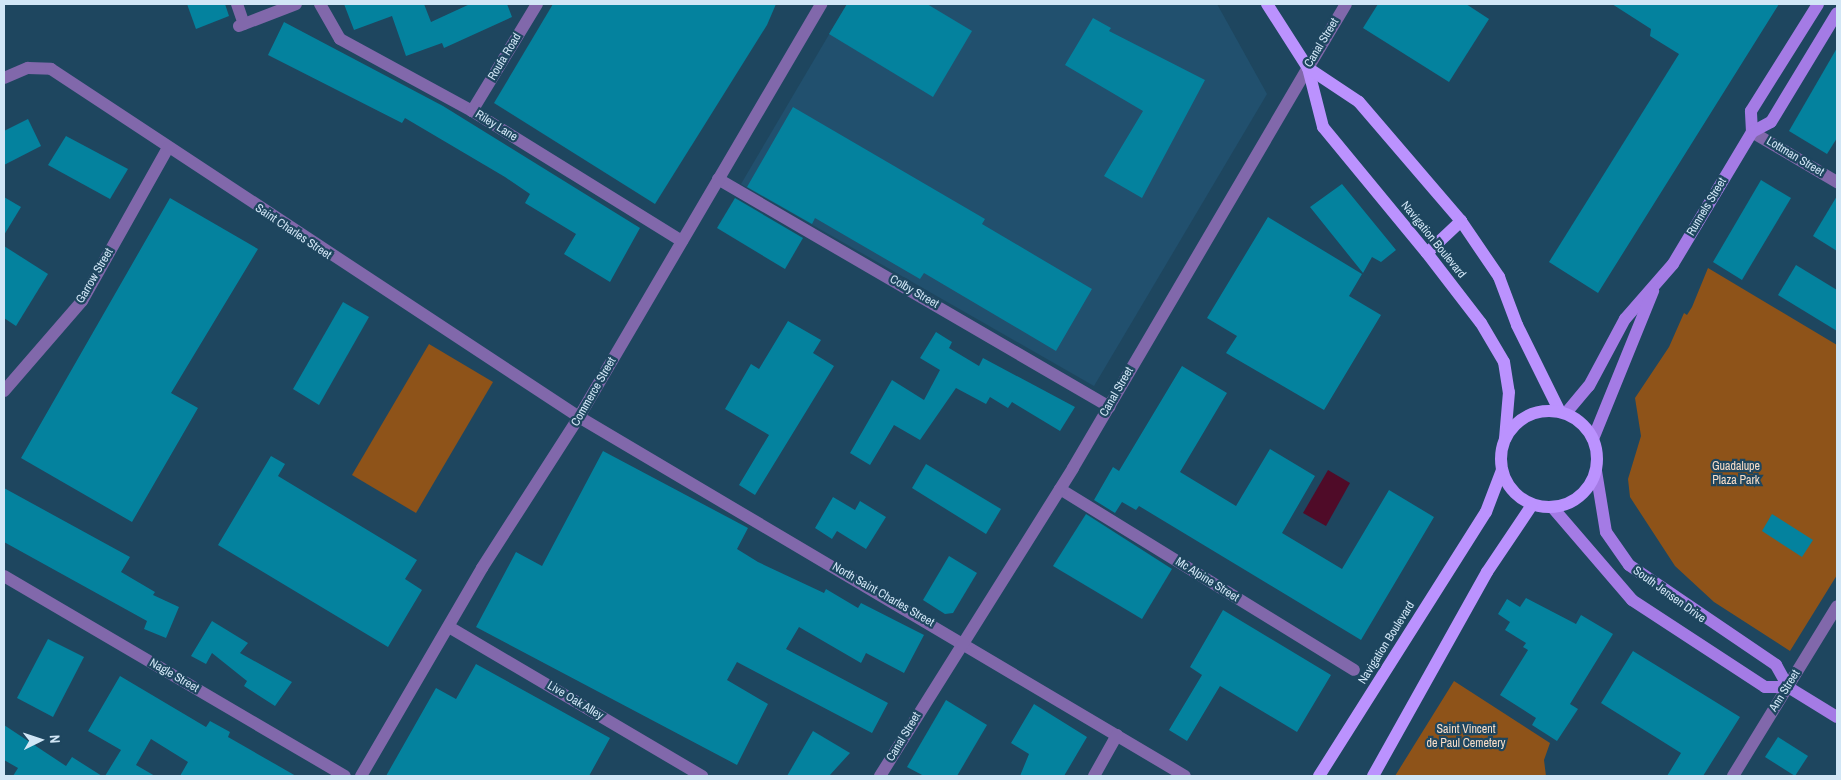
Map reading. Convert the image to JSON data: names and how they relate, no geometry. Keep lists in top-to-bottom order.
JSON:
{
  "streets": {
    "main road": ["Runnels Street", "Navigation Boulevard", "South Jensen Drive"],
    "street": [
      "Canal Street",
      "Roufa Road",
      "Riley Lane",
      "Lottman Street",
      "Saint Charles Street",
      "Garrow Street",
      "Colby Street",
      "Commerce Street",
      "Mc Alpine Street",
      "North Saint Charles Street",
      "Nagle Street",
      "Ann Street",
      "Live Oak Alley"
    ]
  },
  "crossings": [
    ["Canal Street", "Navigation Boulevard"],
    ["Canal Street", "Colby Street"],
    ["Canal Street", "Mc Alpine Street"],
    ["Canal Street", "North Saint Charles Street"],
    ["Roufa Road", "Riley Lane"],
    ["Riley Lane", "Commerce Street"],
    ["Lottman Street", "Runnels Street"],
    ["Runnels Street", "Navigation Boulevard"],
    ["Runnels Street", "South Jensen Drive"],
    ["Saint Charles Street", "Garrow Street"],
    ["Saint Charles Street", "Commerce Street"],
    ["Saint Charles Street", "North Saint Charles Street"],
    ["Navigation Boulevard", "South Jensen Drive"],
    ["Colby Street", "Commerce Street"],
    ["Commerce Street", "North Saint Charles Street"],
    ["Commerce Street", "Live Oak Alley"],
    ["South Jensen Drive", "Ann Street"]
  ],
  "parks": ["Guadalupe Plaza Park", "Saint Vincent de Paul Cemetery"],
  "north": "right"
}
